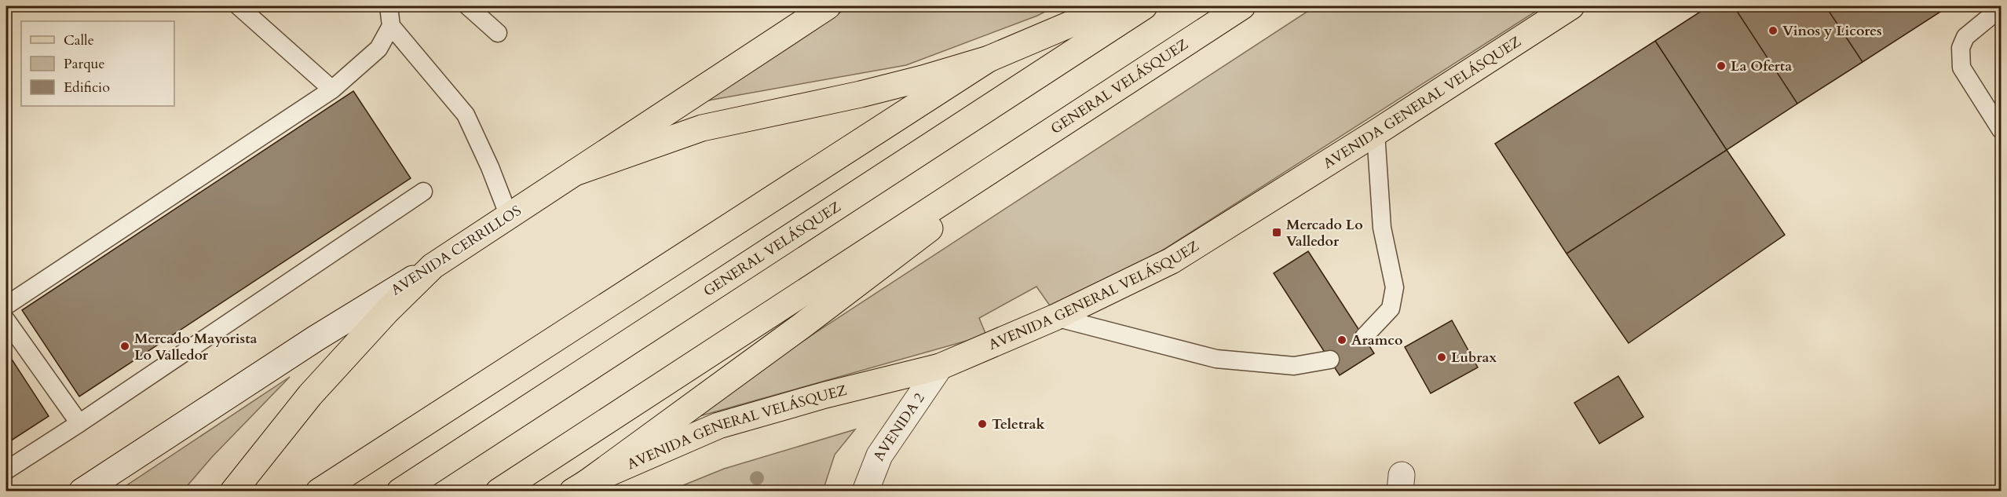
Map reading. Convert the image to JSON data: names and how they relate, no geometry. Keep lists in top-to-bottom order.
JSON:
{
  "streets": {
    "main road": [
      "GENERAL VELÁSQUEZ",
      "AVENIDA GENERAL VELÁSQUEZ",
      "AVENIDA CERRILLOS",
      "AVENIDA 2"
    ]
  },
  "crossings": [
    ["AVENIDA GENERAL VELÁSQUEZ", "AVENIDA 2"]
  ],
  "places": {
    "other": [
      "Vinos y Licores",
      "La Oferta",
      "Aramco",
      "Mercado Mayorista Lo Valledor",
      "Lubrax",
      "Teletrak"
    ],
    "transit": ["Mercado Lo Valledor"]
  },
  "legend": ["Calle", "Parque", "Edificio"]
}
